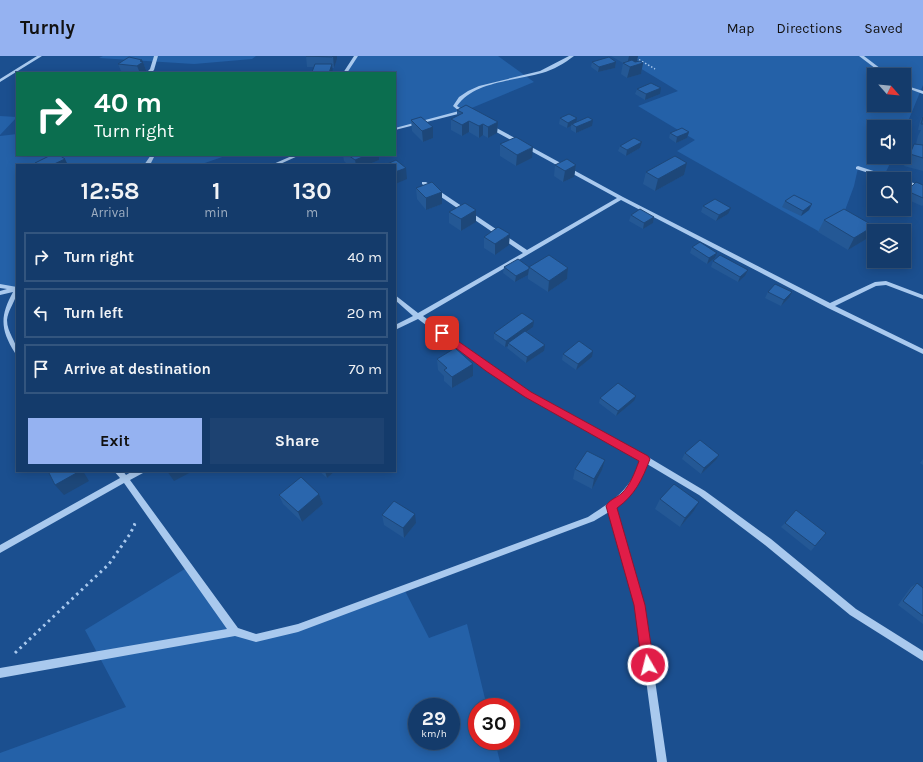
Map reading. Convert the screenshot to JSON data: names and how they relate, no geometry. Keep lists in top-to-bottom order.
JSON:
{
  "north": "bottom right",
  "page": {
    "header": "Turnly",
    "nav": ["Map", "Directions", "Saved"],
    "turn": ["40 m", "Turn right"],
    "eta": [
      "12:58",
      "Arrival",
      "1",
      "min",
      "130",
      "m"
    ],
    "list": [
      {
        "name": "Turn right",
        "value": "40 m"
      },
      {
        "name": "Turn left",
        "value": "20 m"
      },
      {
        "name": "Arrive at destination",
        "value": "70 m"
      }
    ],
    "buttons": ["Exit", "Share"],
    "speed": "29 km/h",
    "limit": "30"
  }
}
